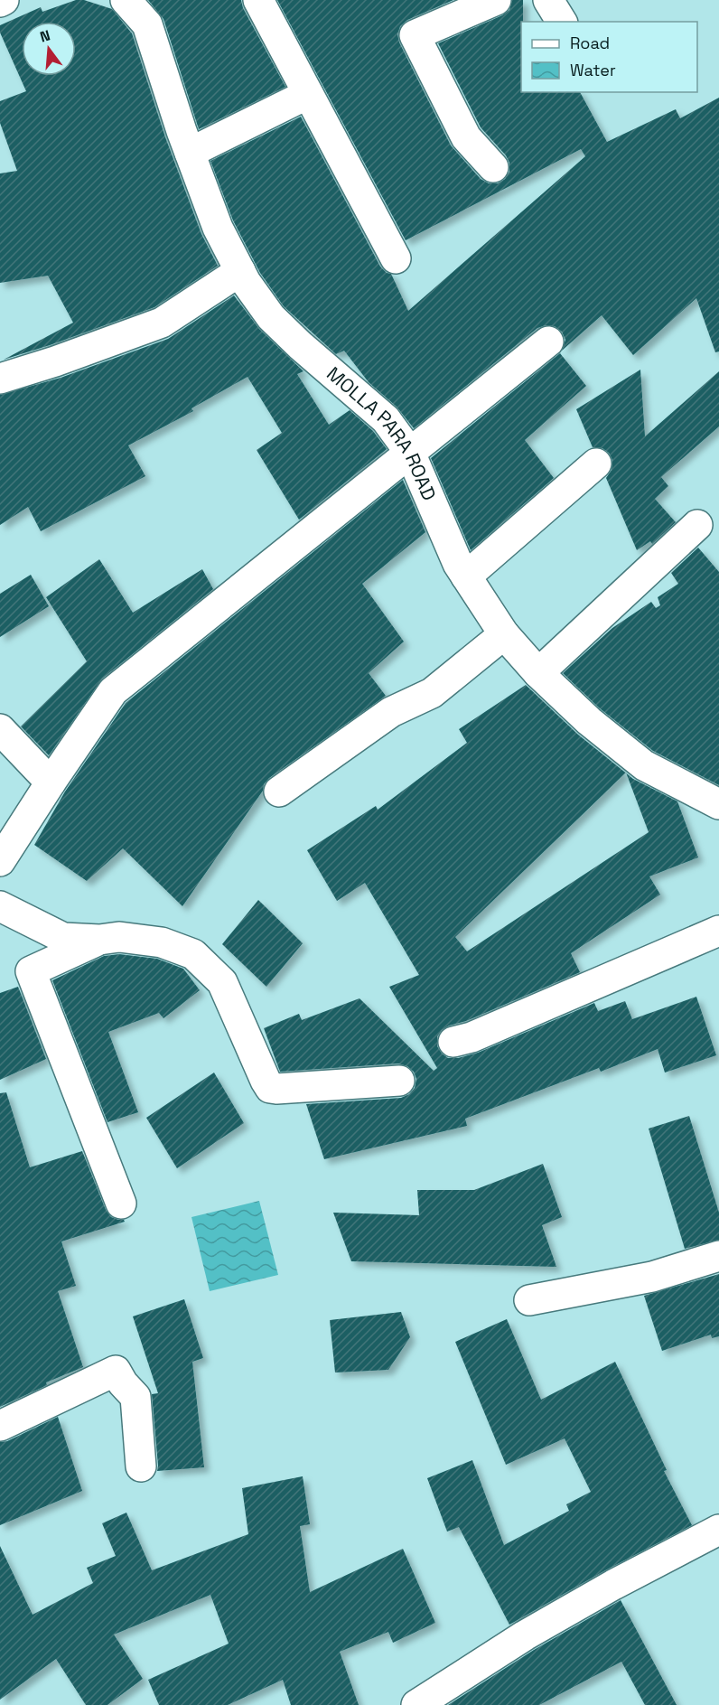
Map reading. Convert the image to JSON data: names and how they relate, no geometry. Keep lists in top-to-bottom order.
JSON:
{
  "streets": {
    "street": ["MOLLA PARA ROAD"]
  },
  "legend": ["Road", "Water"],
  "north": "top"
}
